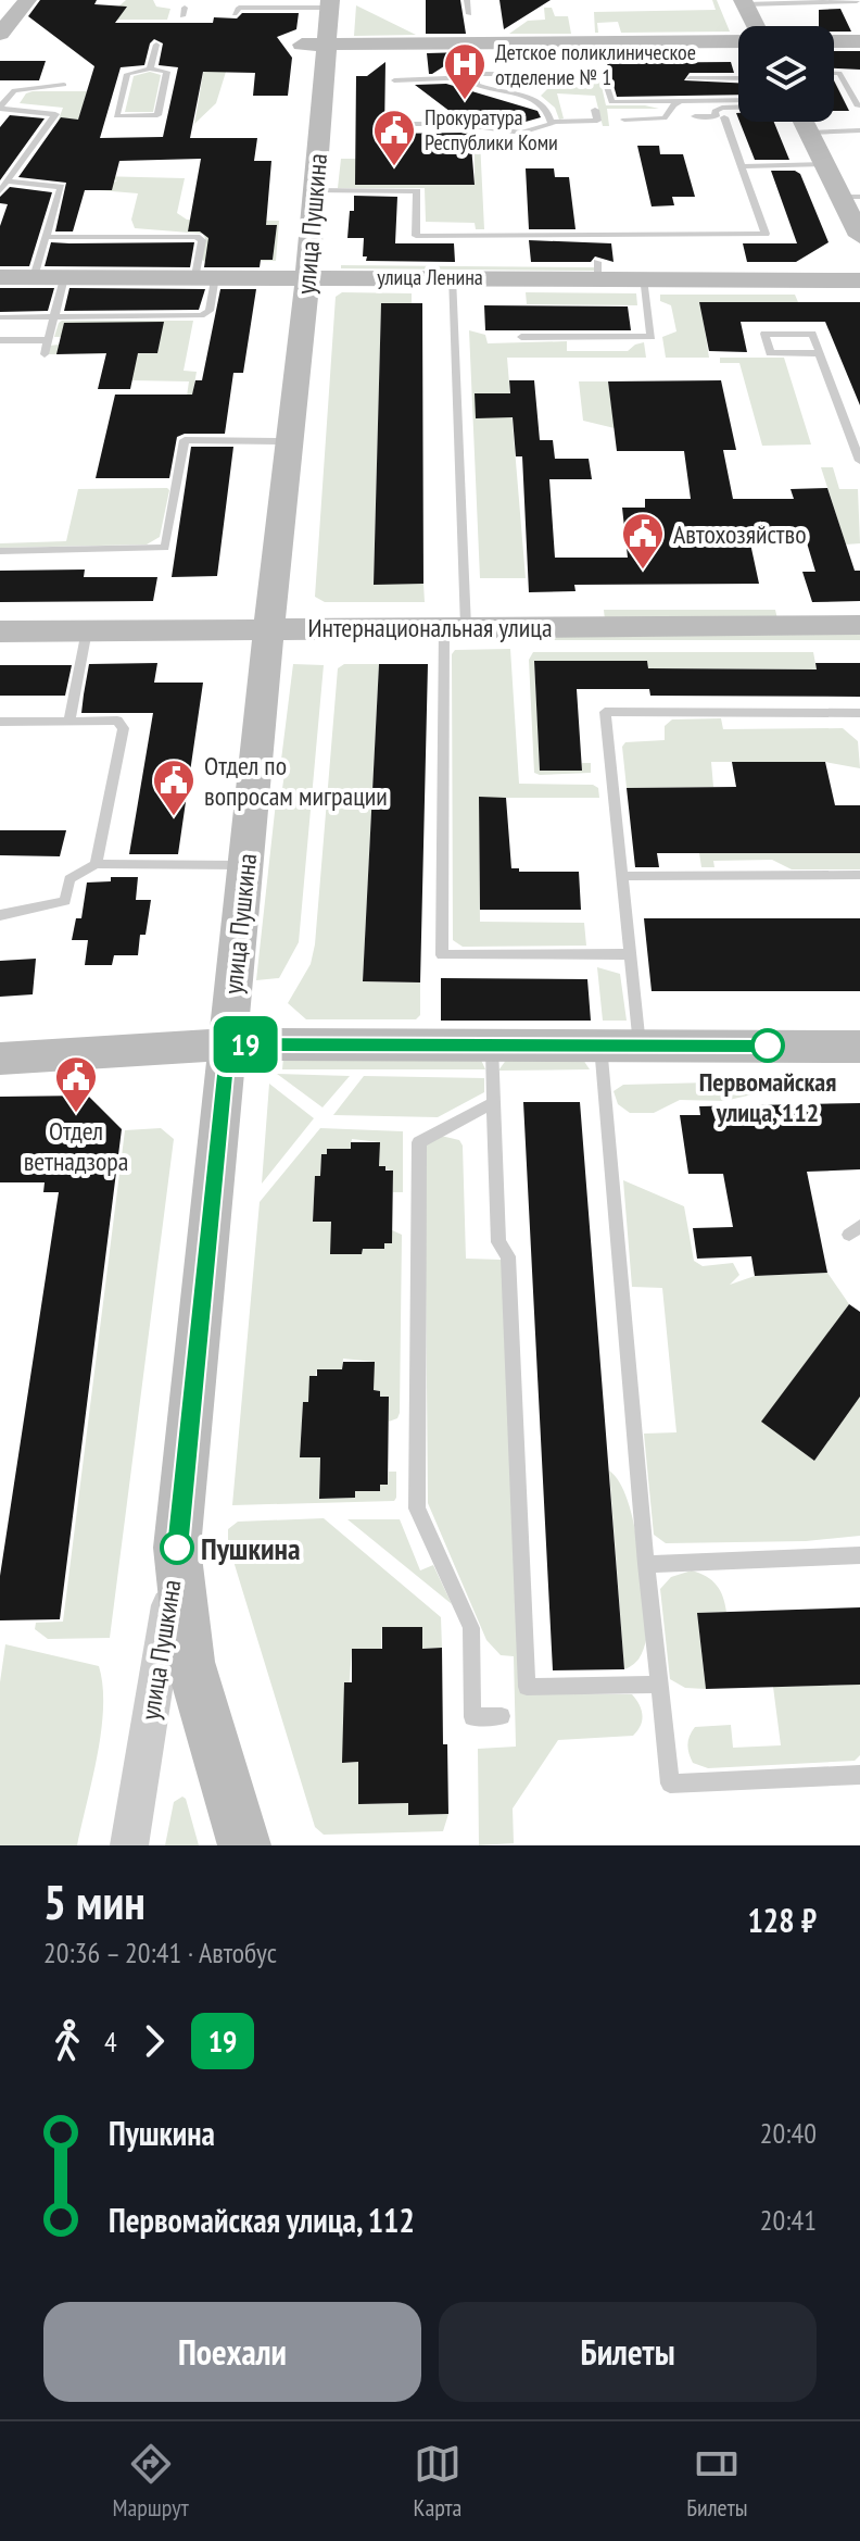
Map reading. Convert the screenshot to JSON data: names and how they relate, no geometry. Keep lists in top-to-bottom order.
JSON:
{
  "streets": {
    "street": ["улица Пушкина", "улица Ленина", "Интернациональная улица"]
  },
  "crossings": [
    ["улица Пушкина", "улица Ленина"],
    ["улица Пушкина", "Интернациональная улица"]
  ],
  "places": {
    "hospital": ["Детское поликлиническое отделение № 1"],
    "public building": [
      "Прокуратура Республики Коми",
      "Автохозяйство",
      "Отдел по вопросам миграции",
      "Отдел ветнадзора"
    ],
    "other": ["Первомайская улица, 112", "Пушкина"]
  },
  "lines": ["bus line 19"],
  "page": {
    "on_map": "19",
    "heading": ["5 мин", "20:36 – 20:41 · Автобус", "128 ₽"],
    "legs": ["4", "19"],
    "list": [
      {
        "name": "Пушкина",
        "value": "20:40"
      },
      {
        "name": "Первомайская улица, 112",
        "value": "20:41"
      }
    ],
    "buttons": ["Поехали", "Билеты"],
    "tabs": ["Маршрут", "Карта", "Билеты"]
  }
}
